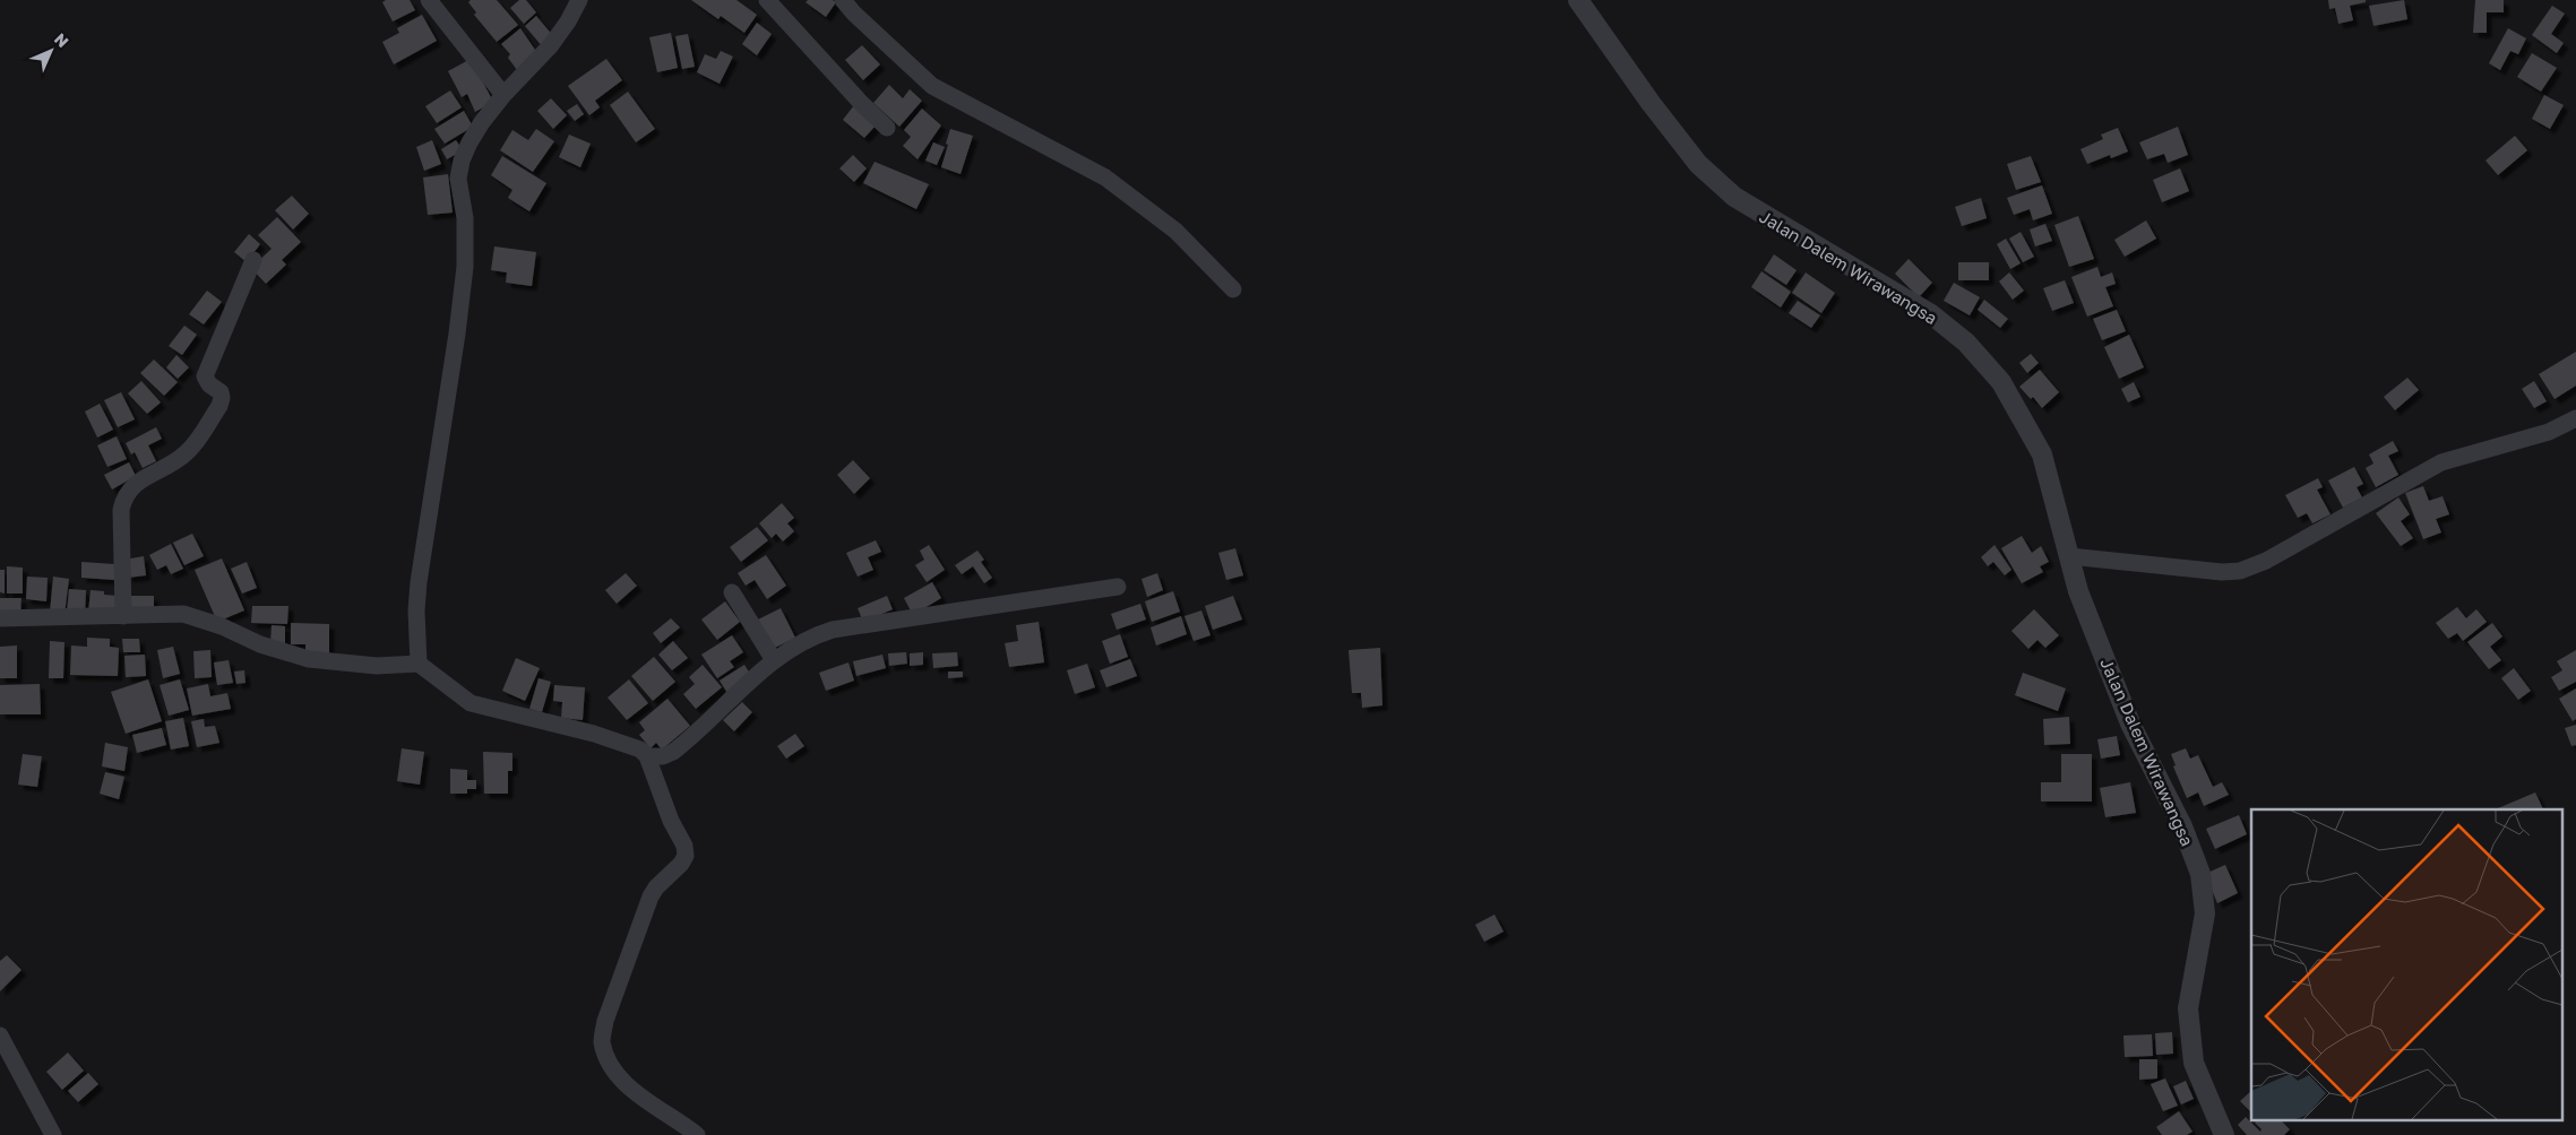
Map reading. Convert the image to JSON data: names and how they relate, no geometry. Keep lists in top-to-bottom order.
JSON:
{
  "streets": {
    "street": ["Jalan Dalem Wirawangsa"]
  },
  "north": "top right"
}
